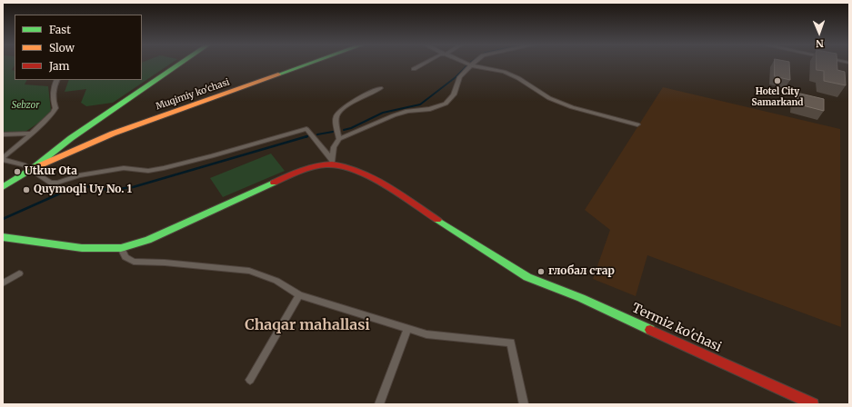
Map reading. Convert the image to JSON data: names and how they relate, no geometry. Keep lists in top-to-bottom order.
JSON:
{
  "streets": {
    "main road": ["Muqimiy ko'chasi", "Termiz ko'chasi"]
  },
  "districts": ["Chaqar mahallasi"],
  "parks": ["Sebzor"],
  "places": [
    "Hotel City Samarkand",
    "Utkur Ota",
    "Quymoqli Uy No. 1",
    "глобал стар"
  ],
  "legend": ["Fast", "Slow", "Jam"],
  "north": "bottom"
}
